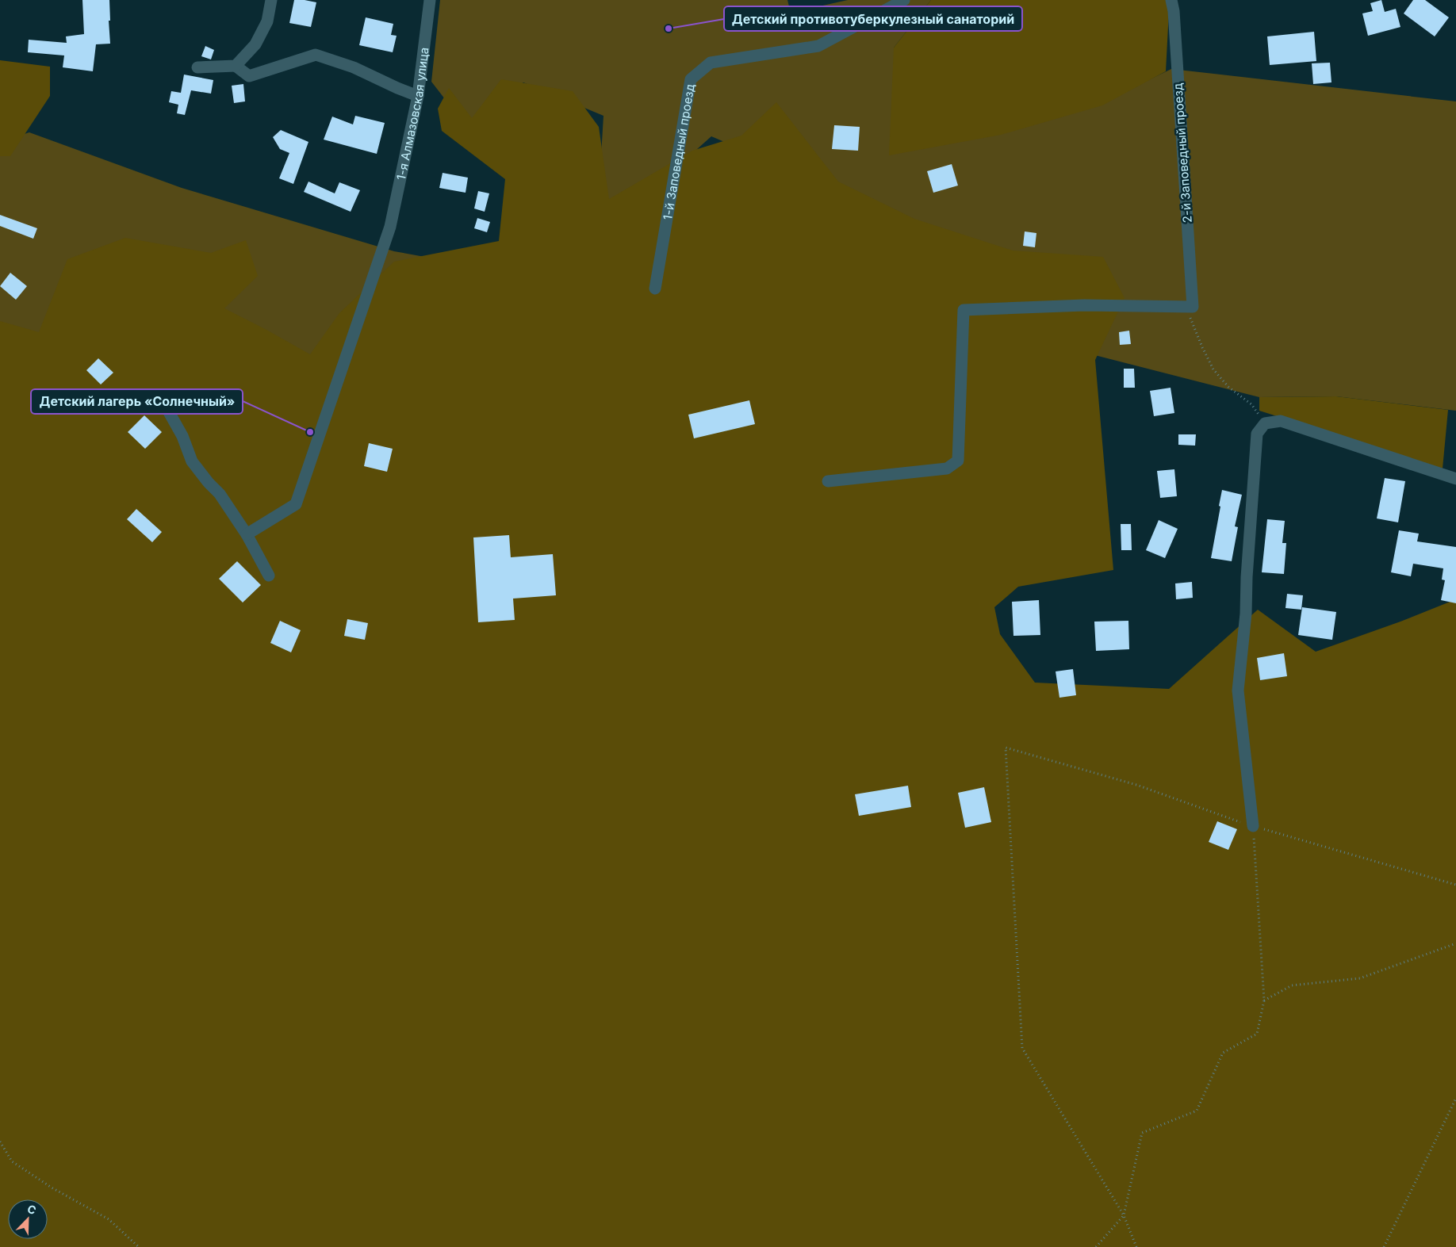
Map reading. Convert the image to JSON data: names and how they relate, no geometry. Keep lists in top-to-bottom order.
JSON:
{
  "streets": {
    "street": ["1-я Алмазовская улица", "1-й Заповедный проезд", "2-й Заповедный проезд"]
  },
  "places": ["Детский противотуберкулезный санаторий", "Детский лагерь «Солнечный»"],
  "north": "top right"
}
